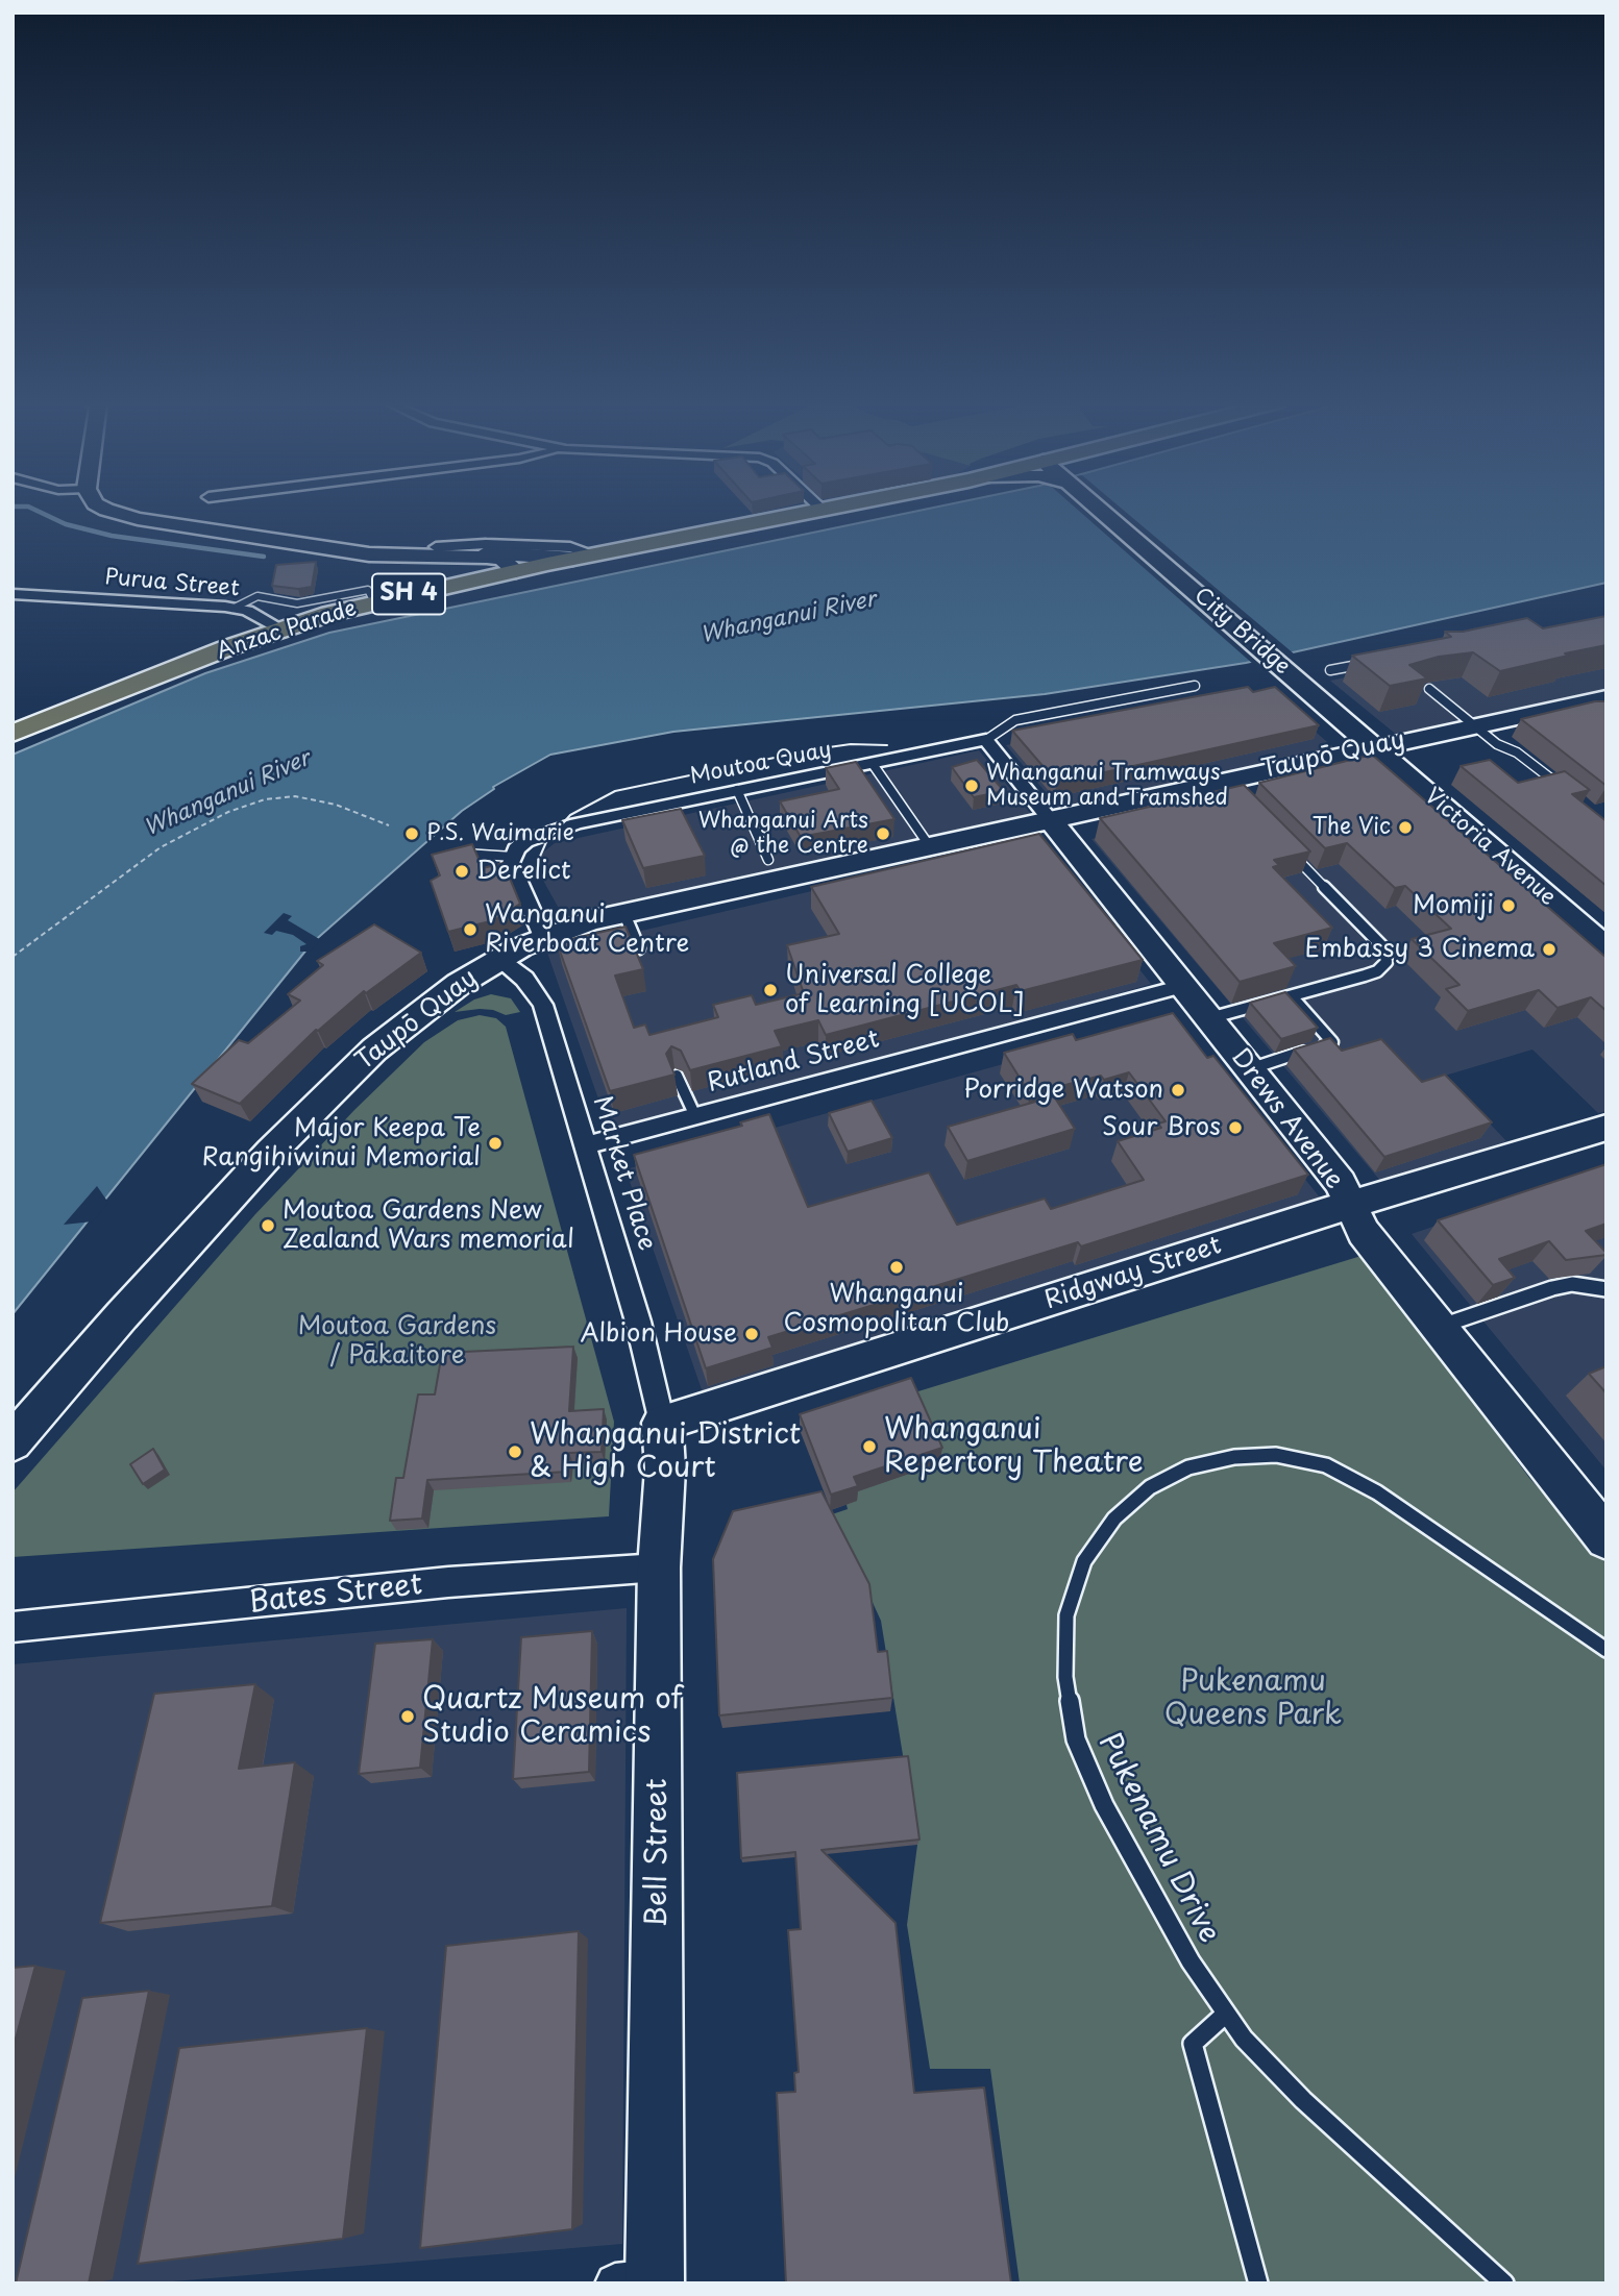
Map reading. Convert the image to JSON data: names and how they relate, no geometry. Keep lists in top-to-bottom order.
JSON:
{
  "streets": {
    "main road": ["SH 4", "Anzac Parade"],
    "street": [
      "Purua Street",
      "City Bridge",
      "Taupō Quay",
      "Moutoa Quay",
      "Victoria Avenue",
      "Rutland Street",
      "Drews Avenue",
      "Market Place",
      "Ridgway Street",
      "Bates Street",
      "Bell Street"
    ],
    "lane": ["Pukenamu Drive"]
  },
  "crossings": [
    ["Purua Street", "Anzac Parade"],
    ["City Bridge", "Taupō Quay"],
    ["City Bridge", "Victoria Avenue"],
    ["Taupō Quay", "Victoria Avenue"],
    ["Taupō Quay", "Drews Avenue"],
    ["Taupō Quay", "Market Place"],
    ["Moutoa Quay", "Drews Avenue"],
    ["Rutland Street", "Drews Avenue"],
    ["Rutland Street", "Market Place"],
    ["Drews Avenue", "Ridgway Street"],
    ["Market Place", "Ridgway Street"],
    ["Market Place", "Bell Street"],
    ["Ridgway Street", "Bell Street"],
    ["Bates Street", "Bell Street"]
  ],
  "water": ["Whanganui River"],
  "parks": ["Moutoa Gardens / Pākaitore", "Pukenamu Queens Park"],
  "places": [
    "Whanganui Tramways Museum and Tramshed",
    "The Vic",
    "P.S. Waimarie",
    "Whanganui Arts @ the Centre",
    "Derelict",
    "Momiji",
    "Wanganui Riverboat Centre",
    "Embassy 3 Cinema",
    "Universal College of Learning [UCOL]",
    "Porridge Watson",
    "Sour Bros",
    "Major Keepa Te Rangihiwinui Memorial",
    "Moutoa Gardens New Zealand Wars memorial",
    "Whanganui Cosmopolitan Club",
    "Albion House",
    "Whanganui Repertory Theatre",
    "Whanganui District & High Court",
    "Quartz Museum of Studio Ceramics"
  ]
}
